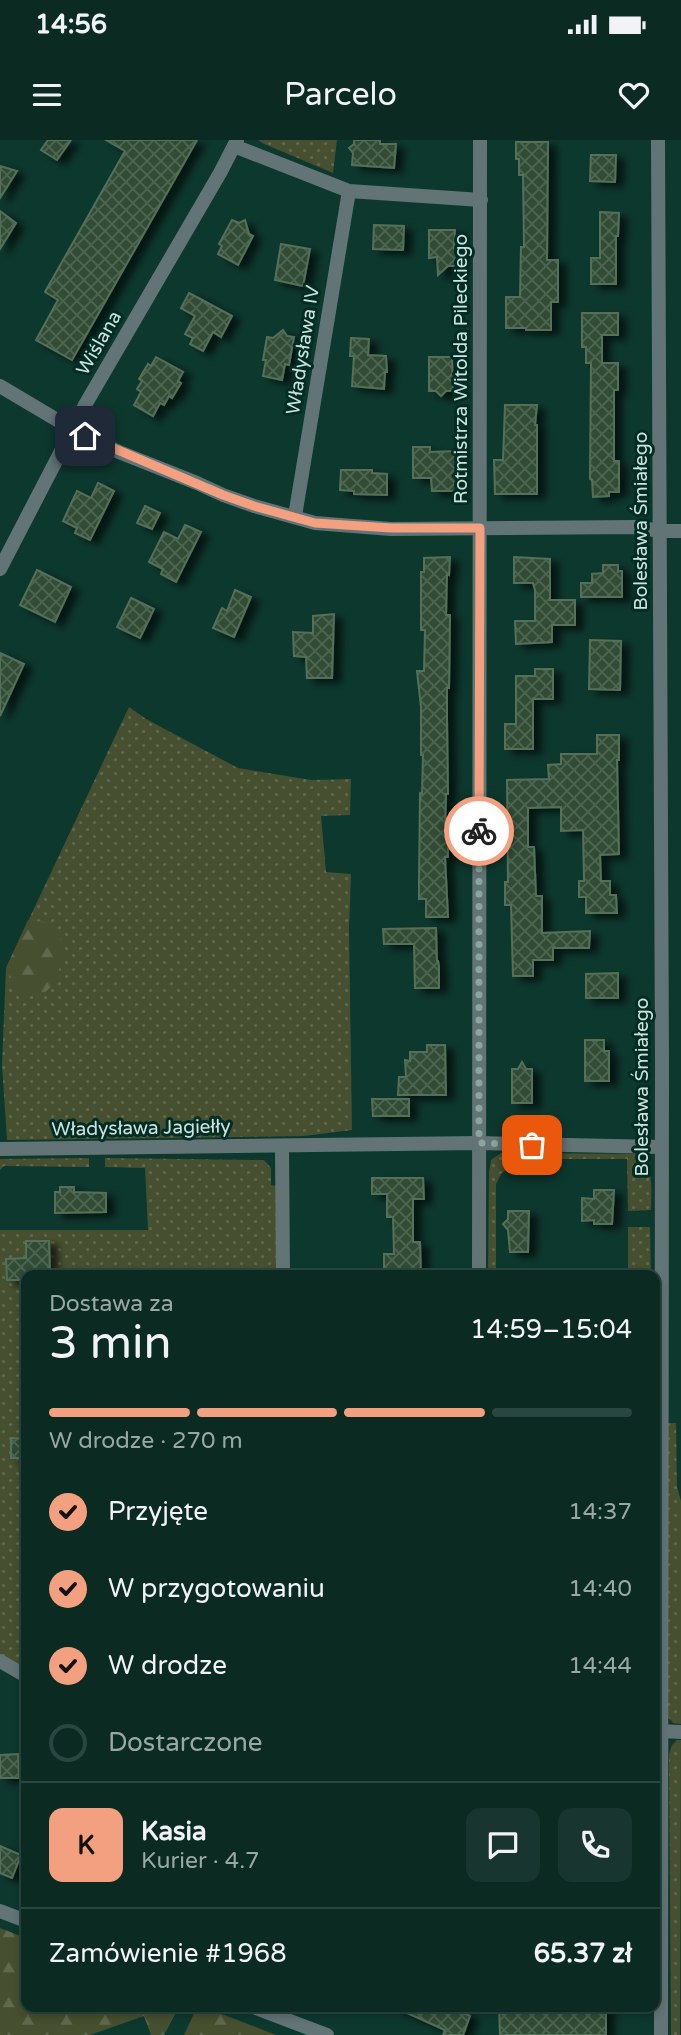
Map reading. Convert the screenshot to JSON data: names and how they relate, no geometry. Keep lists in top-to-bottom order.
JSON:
{
  "streets": {
    "street": [
      "Wiślana",
      "Władysława IV",
      "Rotmistrza Witolda Pileckiego",
      "Bolesława Śmiałego",
      "Władysława Jagiełły"
    ]
  },
  "crossings": [
    ["Rotmistrza Witolda Pileckiego", "Władysława Jagiełły"],
    ["Bolesława Śmiałego", "Władysława Jagiełły"]
  ],
  "page": {
    "status": "14:56",
    "header": "Parcelo",
    "heading": ["3 min", "Dostawa za", "14:59–15:04"],
    "panel": [
      "Kasia",
      "Kurier · 4.7",
      "Zamówienie #1968",
      "65.37 zł"
    ],
    "bar": "W drodze · 270 m",
    "list": [
      ["Przyjęte", "14:37"],
      ["W przygotowaniu", "14:40"],
      ["W drodze", "14:44"],
      "Dostarczone"
    ],
    "round": "K"
  }
}
